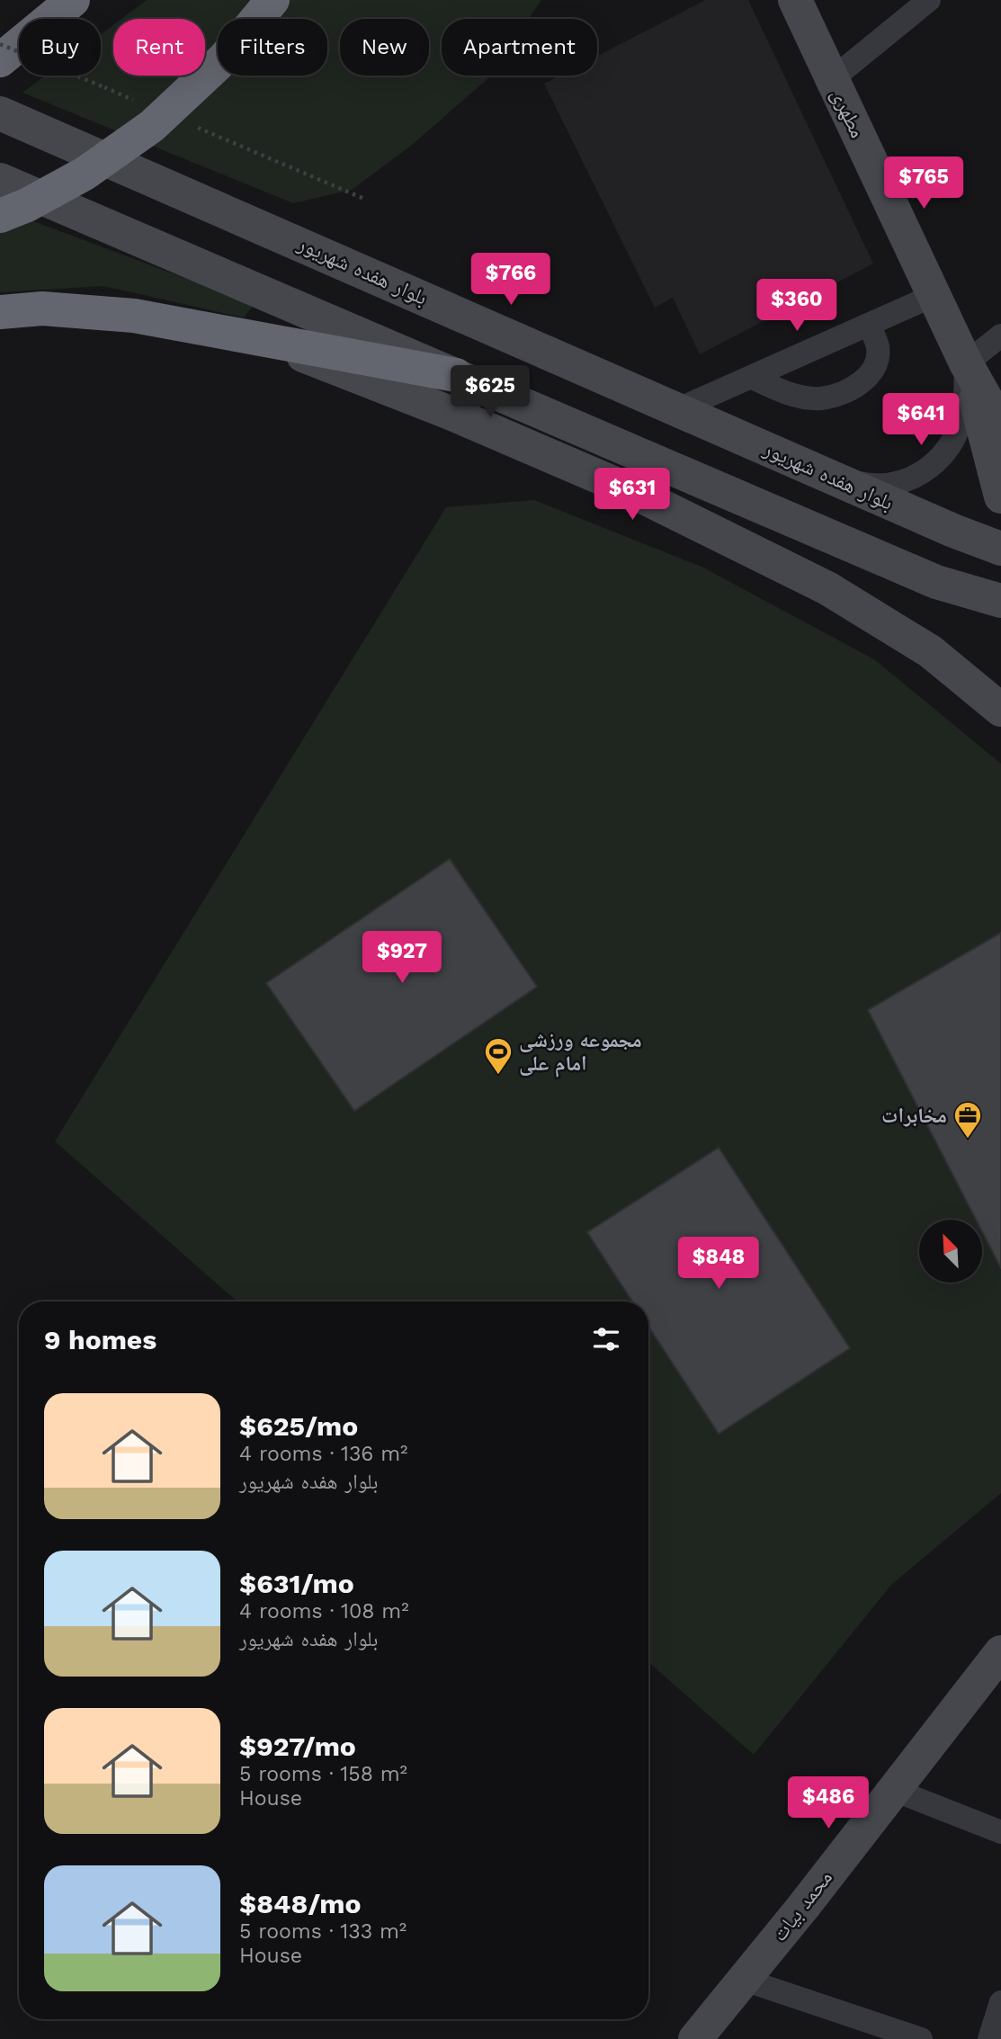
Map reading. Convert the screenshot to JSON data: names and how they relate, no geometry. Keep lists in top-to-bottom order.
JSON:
{
  "streets": {
    "main road": ["مطهری", "بلوار هفده شهریور", "محمد بیات"]
  },
  "places": {
    "sports": ["مجموعه ورزشی امام علی"],
    "office": ["مخابرات"]
  },
  "north": "top left",
  "page": {
    "chip": [
      "Buy",
      "Rent",
      "Filters",
      "New",
      "Apartment"
    ],
    "price": [
      "$765",
      "$766",
      "$360",
      "$625",
      "$641",
      "$631",
      "$927",
      "$848",
      "$486"
    ],
    "heading": "9 homes",
    "list": [
      {
        "name": "$625/mo",
        "note": "4 rooms · 136 m² · بلوار هفده شهریور"
      },
      {
        "name": "$631/mo",
        "note": "4 rooms · 108 m² · بلوار هفده شهریور"
      },
      {
        "name": "$927/mo",
        "note": "5 rooms · 158 m² · House"
      },
      {
        "name": "$848/mo",
        "note": "5 rooms · 133 m² · House"
      }
    ]
  }
}
